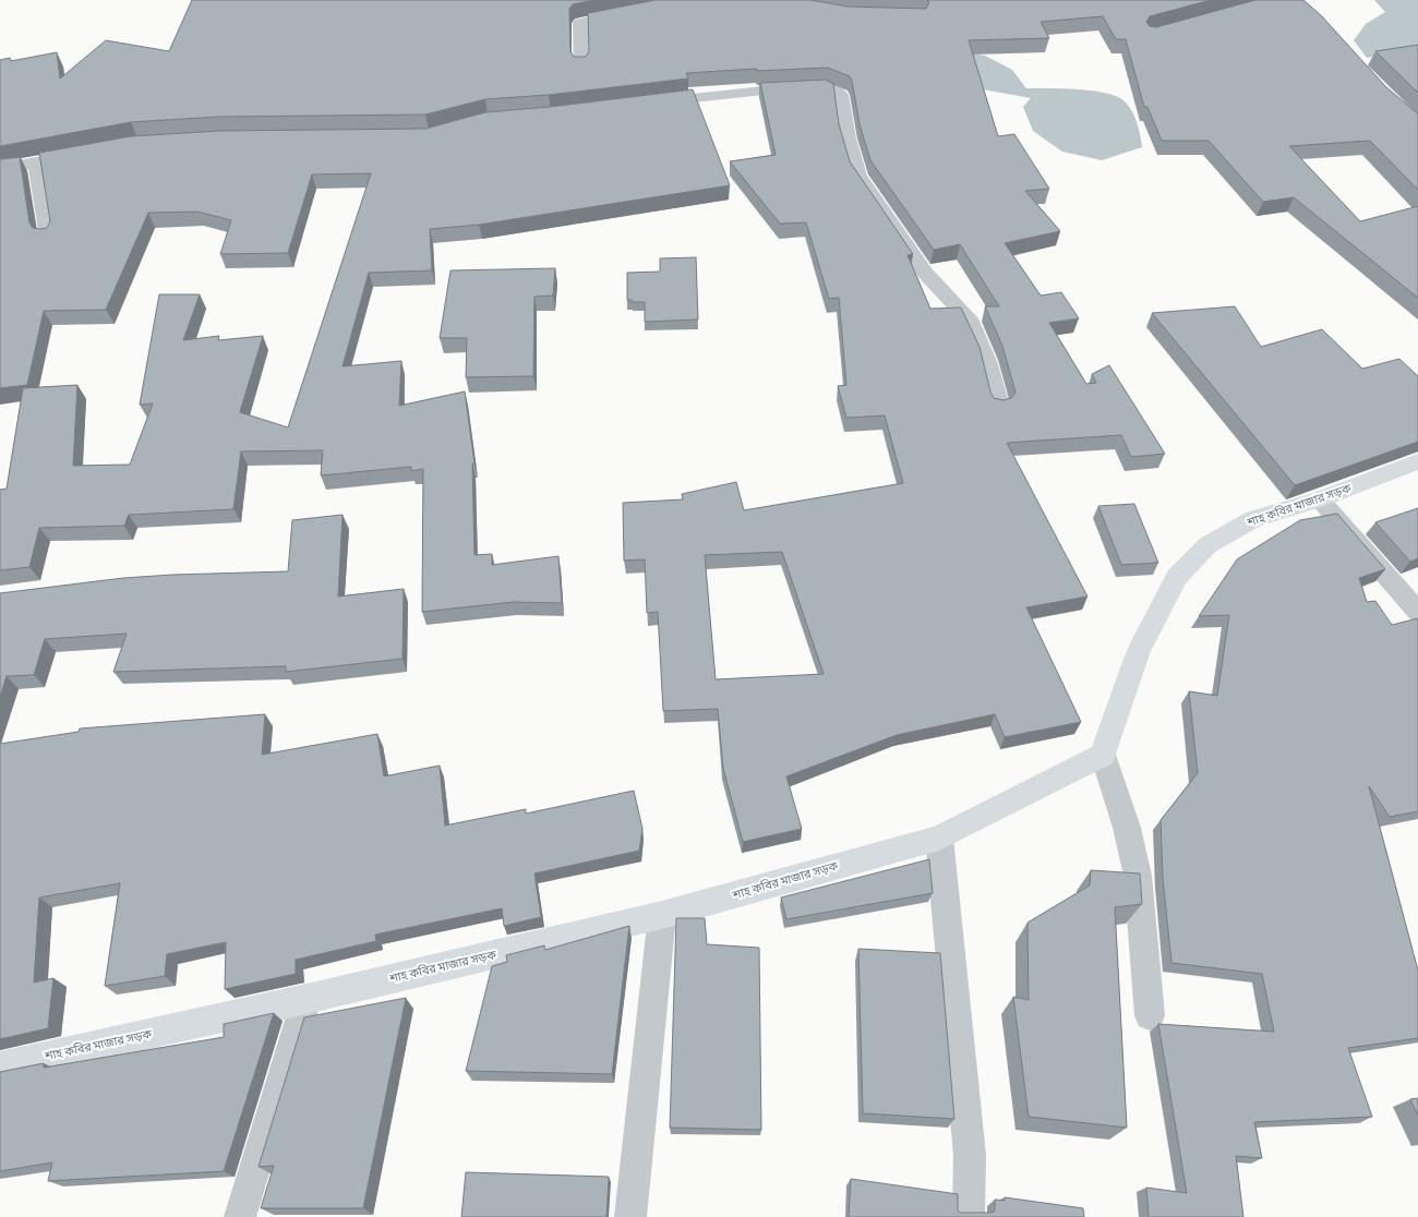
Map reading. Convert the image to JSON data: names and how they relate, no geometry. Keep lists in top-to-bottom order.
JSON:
{
  "streets": {
    "main road": ["শাহ কবির মাজার সড়ক"]
  }
}
